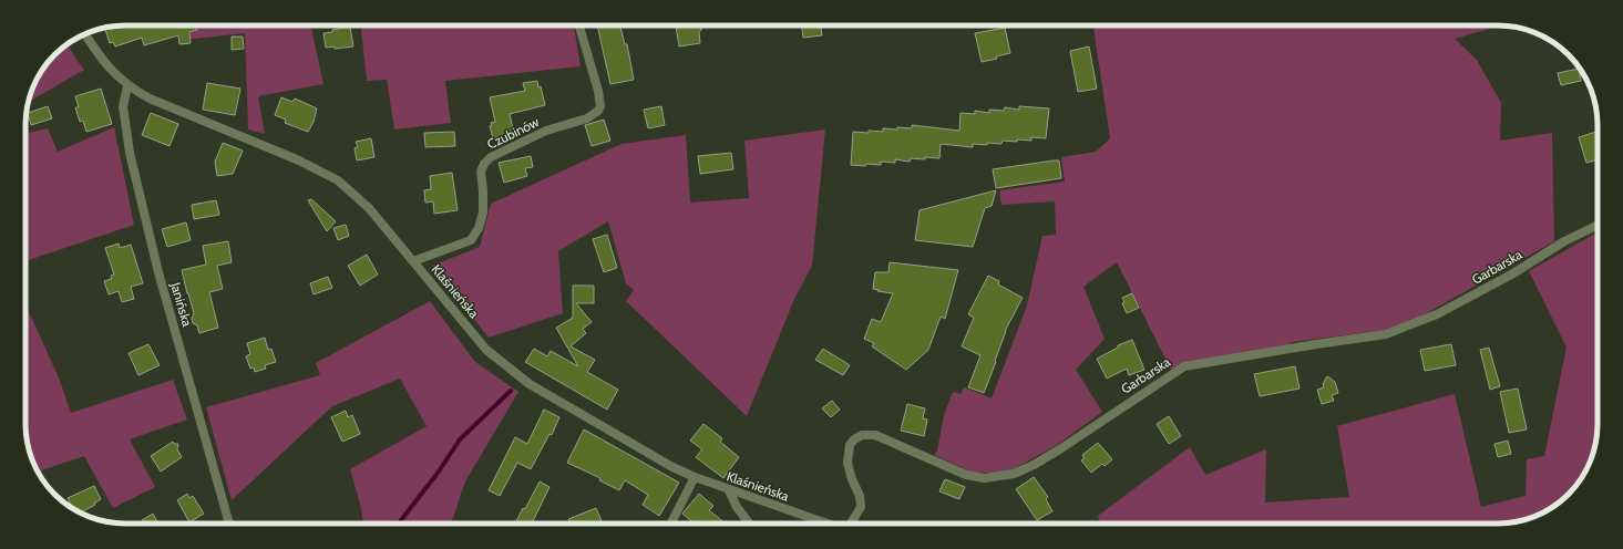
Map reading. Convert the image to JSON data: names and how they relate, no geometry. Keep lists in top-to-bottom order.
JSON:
{
  "streets": {
    "street": [
      "Czubinów",
      "Garbarska",
      "Klaśnieńska",
      "Janińska"
    ]
  },
  "crossings": [
    ["Czubinów", "Klaśnieńska"],
    ["Klaśnieńska", "Janińska"]
  ]
}
